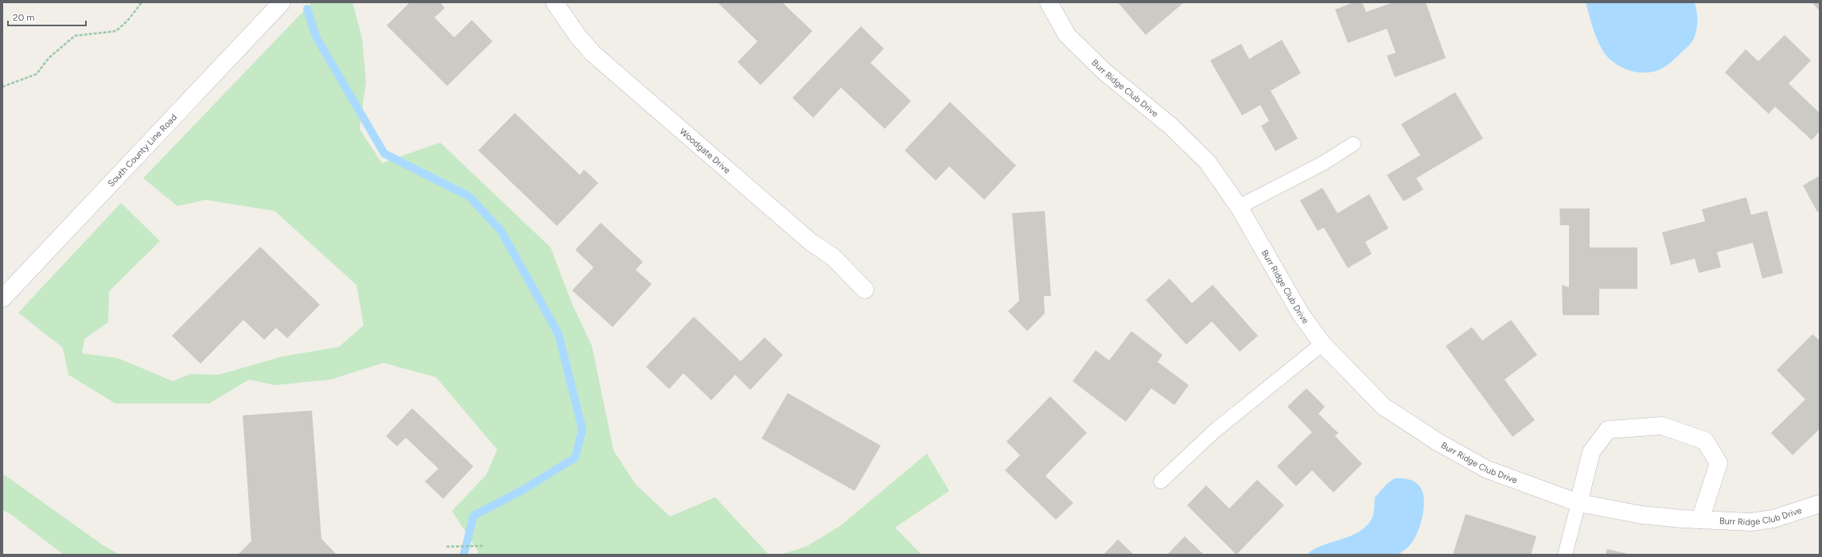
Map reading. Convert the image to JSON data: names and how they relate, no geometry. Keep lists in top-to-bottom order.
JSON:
{
  "streets": {
    "street": ["Burr Ridge Club Drive", "South County Line Road", "Woodgate Drive"]
  },
  "scale_bar": "20 m"
}
